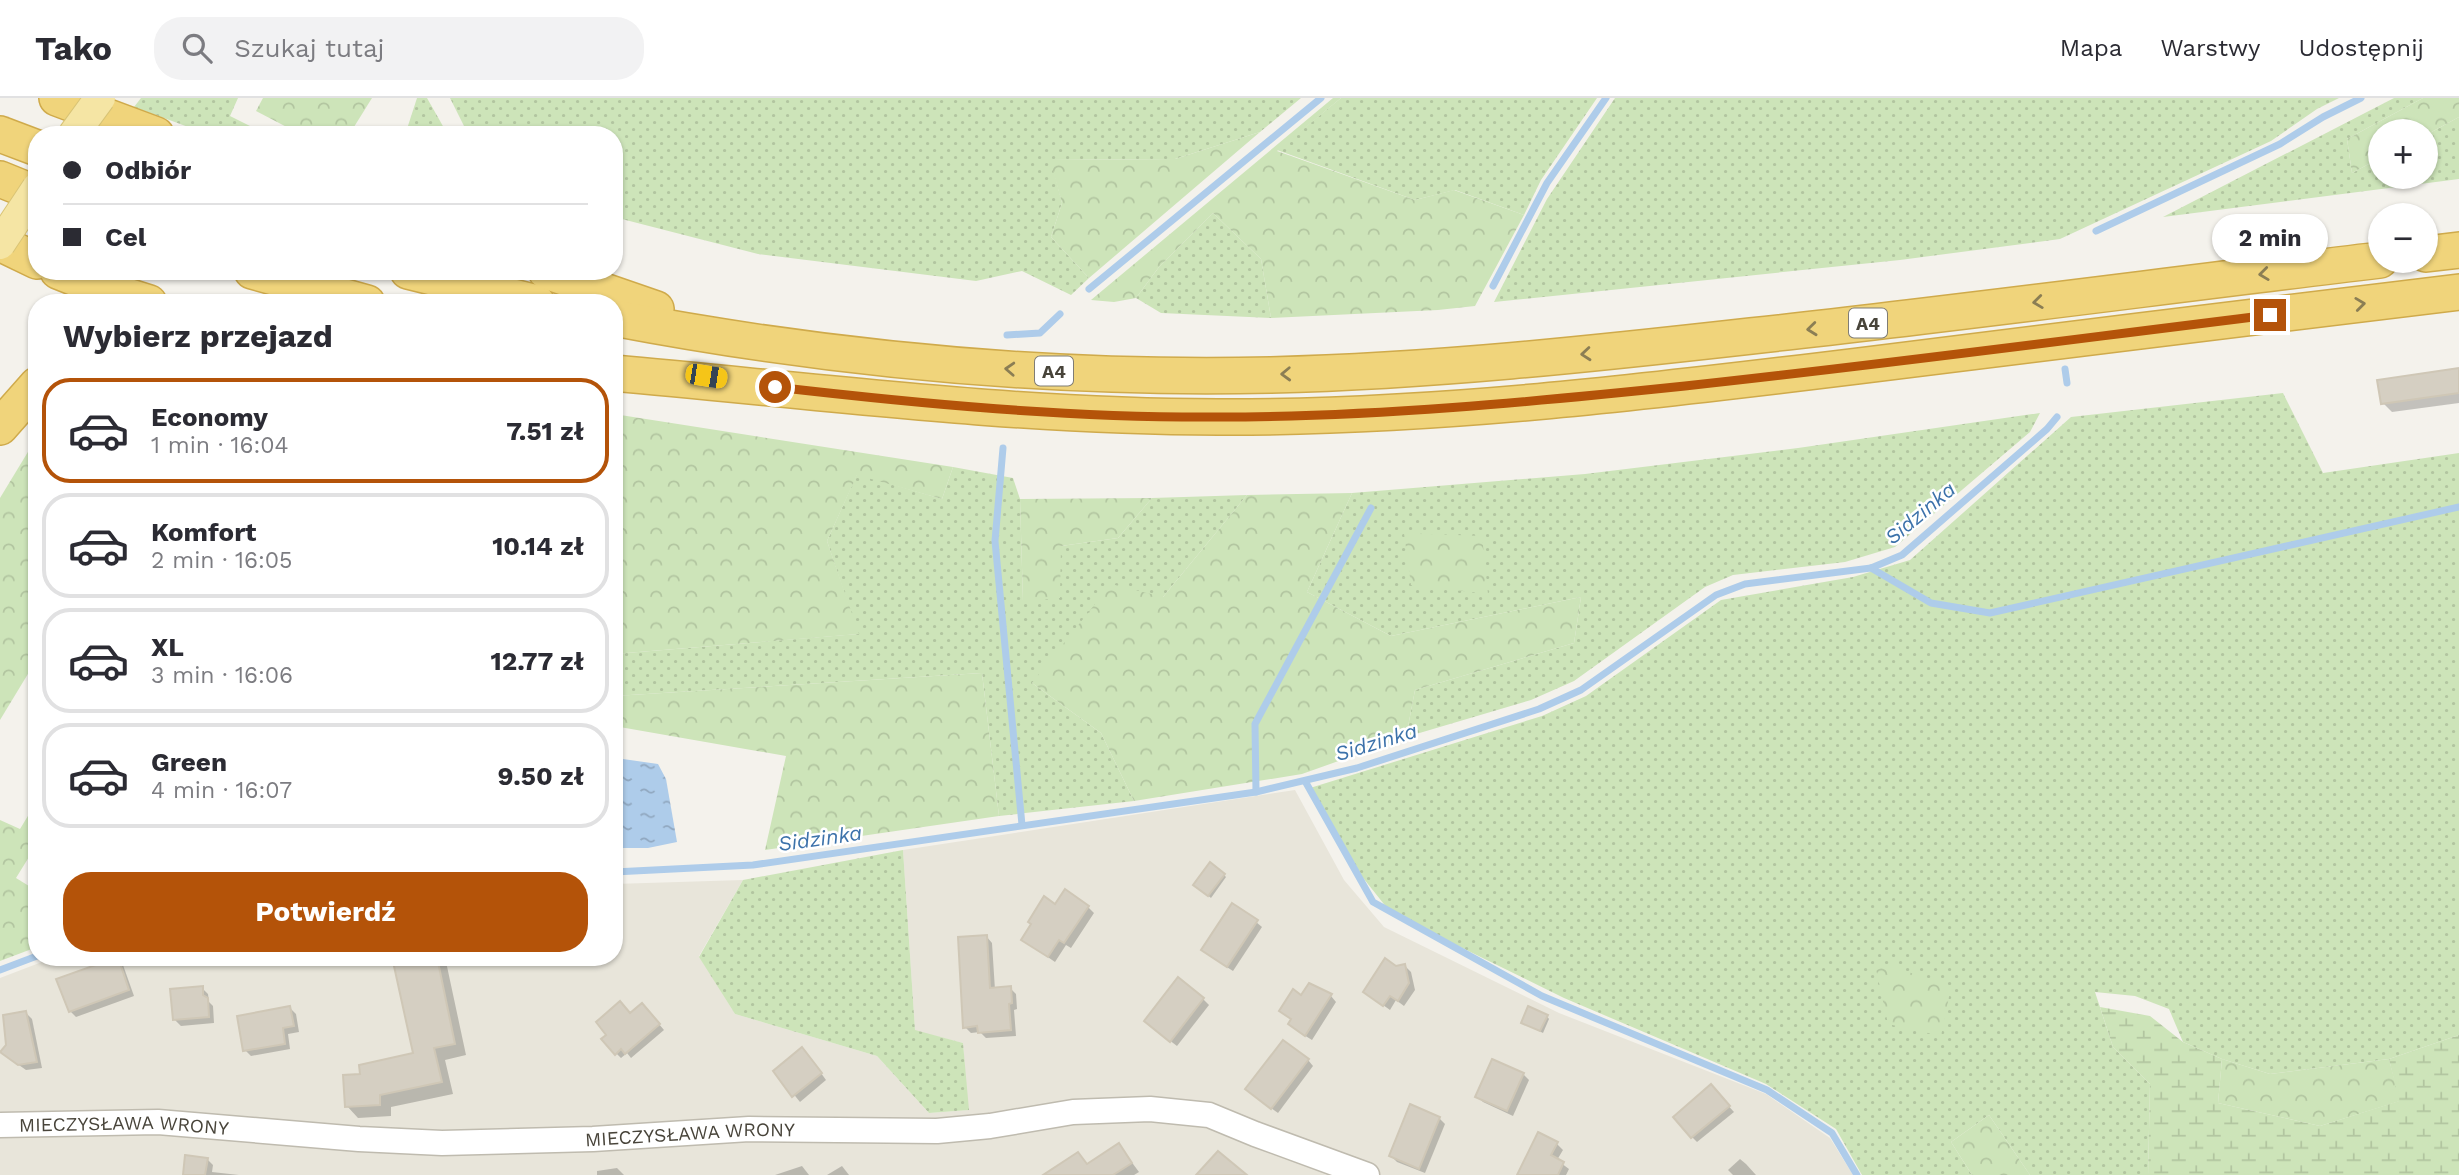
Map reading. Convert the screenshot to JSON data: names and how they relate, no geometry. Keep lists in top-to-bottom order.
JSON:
{
  "streets": {
    "highway": ["A4"],
    "street": ["MIECZYSŁAWA WRONY"]
  },
  "water": ["Sidzinka"],
  "page": {
    "header": "Tako",
    "search": "Szukaj tutaj",
    "nav": ["Mapa", "Warstwy", "Udostępnij"],
    "map_buttons": ["+", "−"],
    "banner": ["Odbiór", "Cel"],
    "bubble": "2 min",
    "heading": "Wybierz przejazd",
    "list": [
      {
        "name": "Economy",
        "note": "1 min · 16:04",
        "value": "7.51 zł"
      },
      {
        "name": "Komfort",
        "note": "2 min · 16:05",
        "value": "10.14 zł"
      },
      {
        "name": "XL",
        "note": "3 min · 16:06",
        "value": "12.77 zł"
      },
      {
        "name": "Green",
        "note": "4 min · 16:07",
        "value": "9.50 zł"
      }
    ],
    "buttons": "Potwierdź"
  }
}
